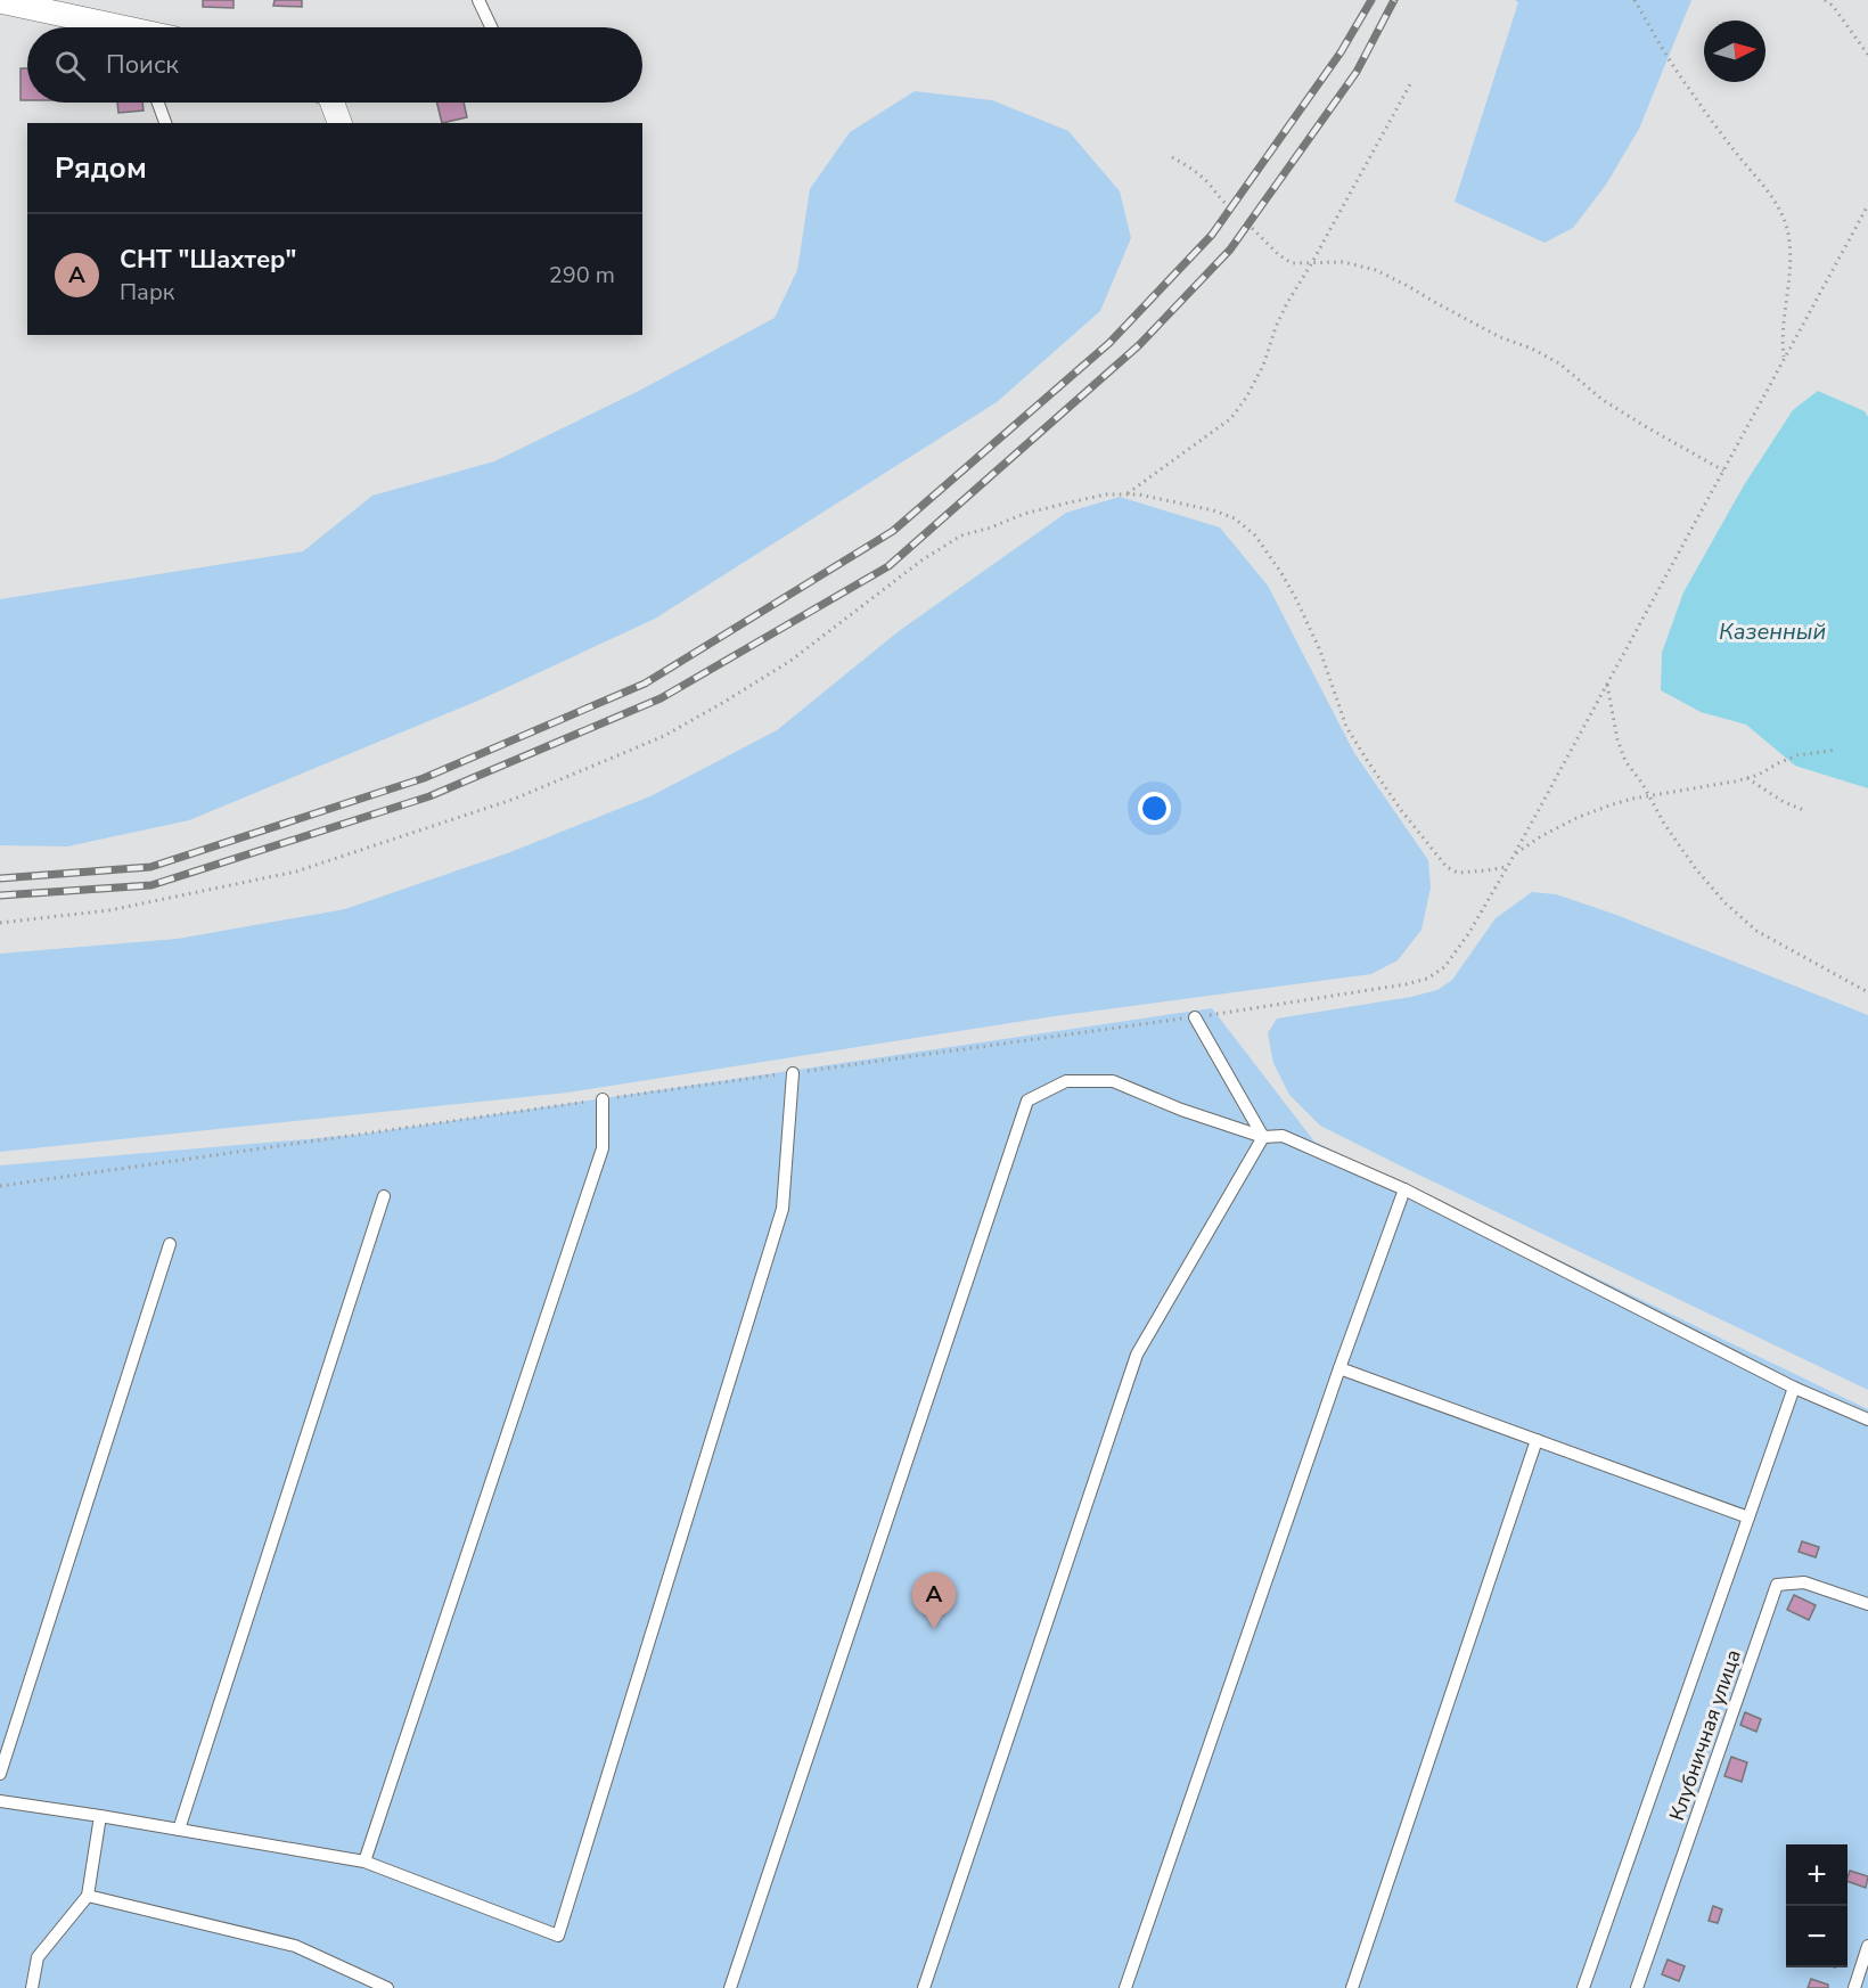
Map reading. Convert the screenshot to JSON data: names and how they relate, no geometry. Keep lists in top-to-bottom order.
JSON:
{
  "streets": {
    "lane": ["Клубничная улица"]
  },
  "water": ["Казенный"],
  "north": "right",
  "page": {
    "search": "Поиск",
    "heading": "Рядом",
    "list": [
      {
        "mark": "A",
        "name": "СНТ \"Шахтер\"",
        "note": "Парк",
        "value": "290 m"
      }
    ],
    "pins": "A",
    "map_buttons": ["+", "−"]
  }
}
